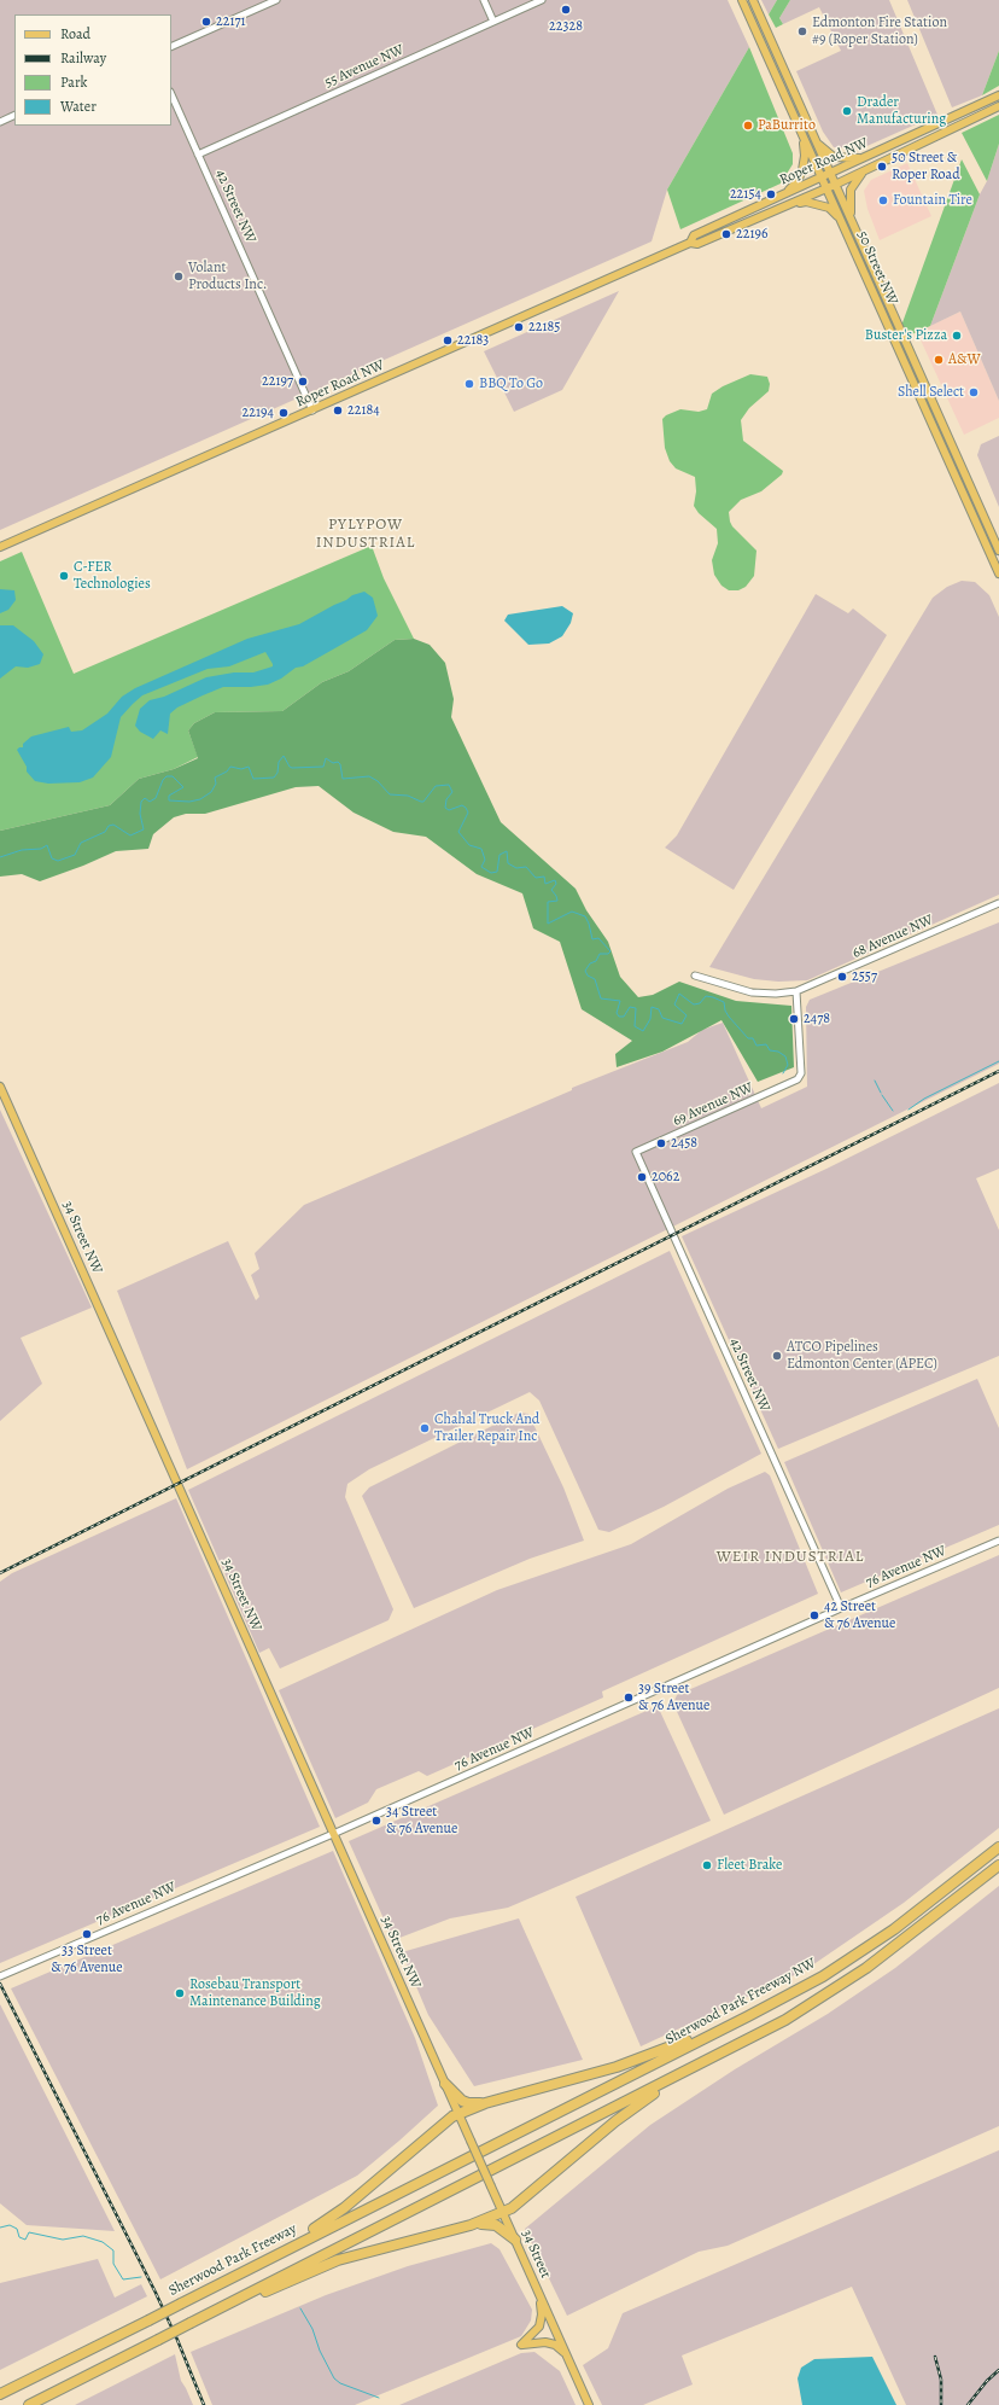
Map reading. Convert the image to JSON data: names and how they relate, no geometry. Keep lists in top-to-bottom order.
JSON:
{
  "streets": {
    "highway": ["Sherwood Park Freeway NW", "Sherwood Park Freeway"],
    "main road": [
      "Roper Road NW",
      "50 Street NW",
      "34 Street NW",
      "34 Street"
    ],
    "street": [
      "55 Avenue NW",
      "42 Street NW",
      "68 Avenue NW",
      "69 Avenue NW",
      "76 Avenue NW"
    ]
  },
  "crossings": [
    ["55 Avenue NW", "42 Street NW"],
    ["Roper Road NW", "42 Street NW"],
    ["Roper Road NW", "50 Street NW"],
    ["42 Street NW", "69 Avenue NW"],
    ["42 Street NW", "76 Avenue NW"],
    ["68 Avenue NW", "69 Avenue NW"],
    ["34 Street NW", "76 Avenue NW"],
    ["34 Street NW", "34 Street"],
    ["Sherwood Park Freeway NW", "Sherwood Park Freeway"]
  ],
  "districts": ["PYLYPOW INDUSTRIAL", "WEIR INDUSTRIAL"],
  "places": [
    "22328",
    "22171",
    "Edmonton Fire Station #9 (Roper Station)",
    "Drader Manufacturing",
    "PaBurrito",
    "50 Street & Roper Road",
    "22154",
    "Fountain Tire",
    "22196",
    "Volant Products Inc.",
    "22185",
    "Buster's Pizza",
    "22183",
    "A&W",
    "22197",
    "BBQ To Go",
    "Shell Select",
    "22184",
    "22194",
    "C-FER Technologies",
    "2557",
    "2478",
    "2458",
    "2062",
    "ATCO Pipelines Edmonton Center (APEC)",
    "Chahal Truck And Trailer Repair Inc",
    "42 Street & 76 Avenue",
    "39 Street & 76 Avenue",
    "34 Street & 76 Avenue",
    "Fleet Brake",
    "33 Street & 76 Avenue",
    "Rosebau Transport Maintenance Building"
  ],
  "legend": [
    "Road",
    "Railway",
    "Park",
    "Water"
  ]
}
